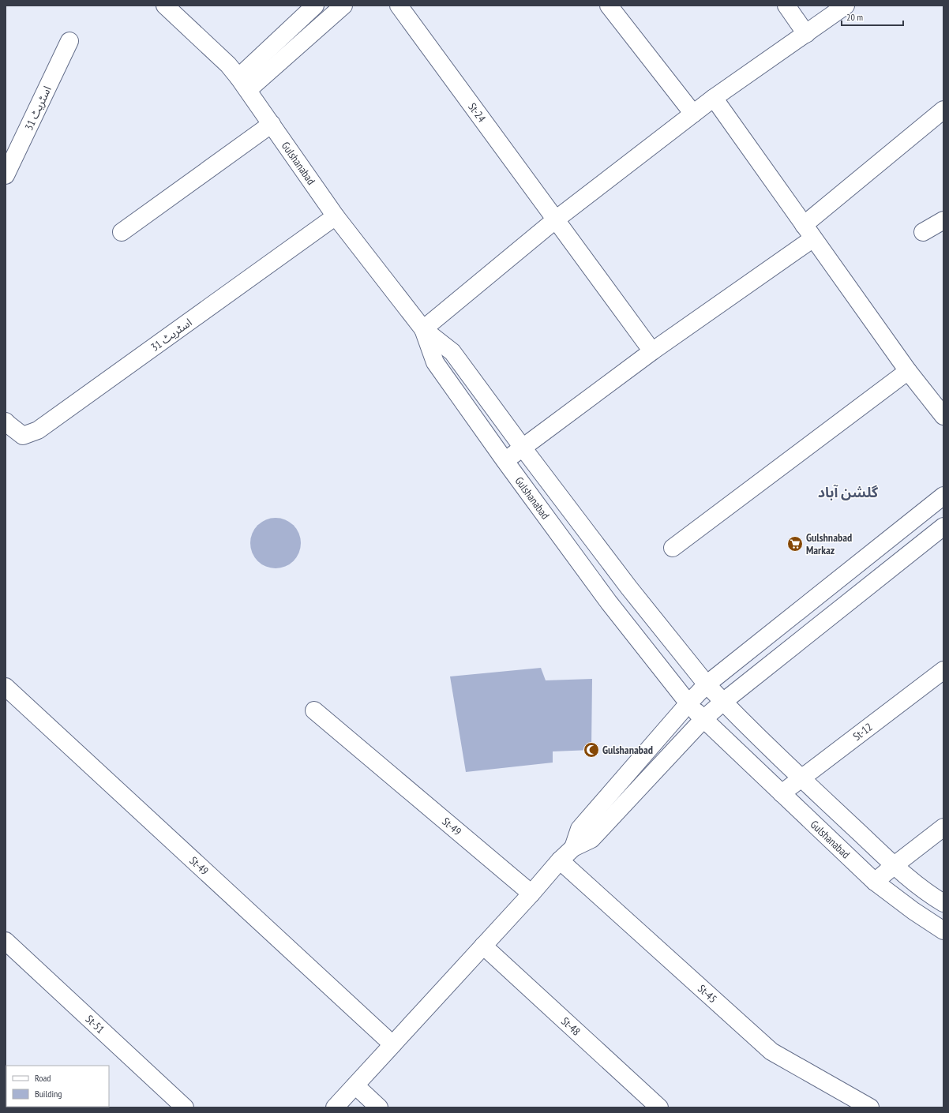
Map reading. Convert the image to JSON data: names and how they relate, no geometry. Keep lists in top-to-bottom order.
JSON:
{
  "streets": {
    "street": [
      "اسٹریٹ 31",
      "St-24",
      "Gulshanabad",
      "St-12",
      "St-49",
      "St-45",
      "St-51",
      "St-48"
    ]
  },
  "crossings": [
    ["اسٹریٹ 31", "Gulshanabad"],
    ["Gulshanabad", "St-12"]
  ],
  "districts": ["گلشن آباد"],
  "places": {
    "supermarket": ["Gulshnabad Markaz"],
    "mosque": ["Gulshanabad"]
  },
  "legend": ["Road", "Building"],
  "scale_bar": "20 m"
}
